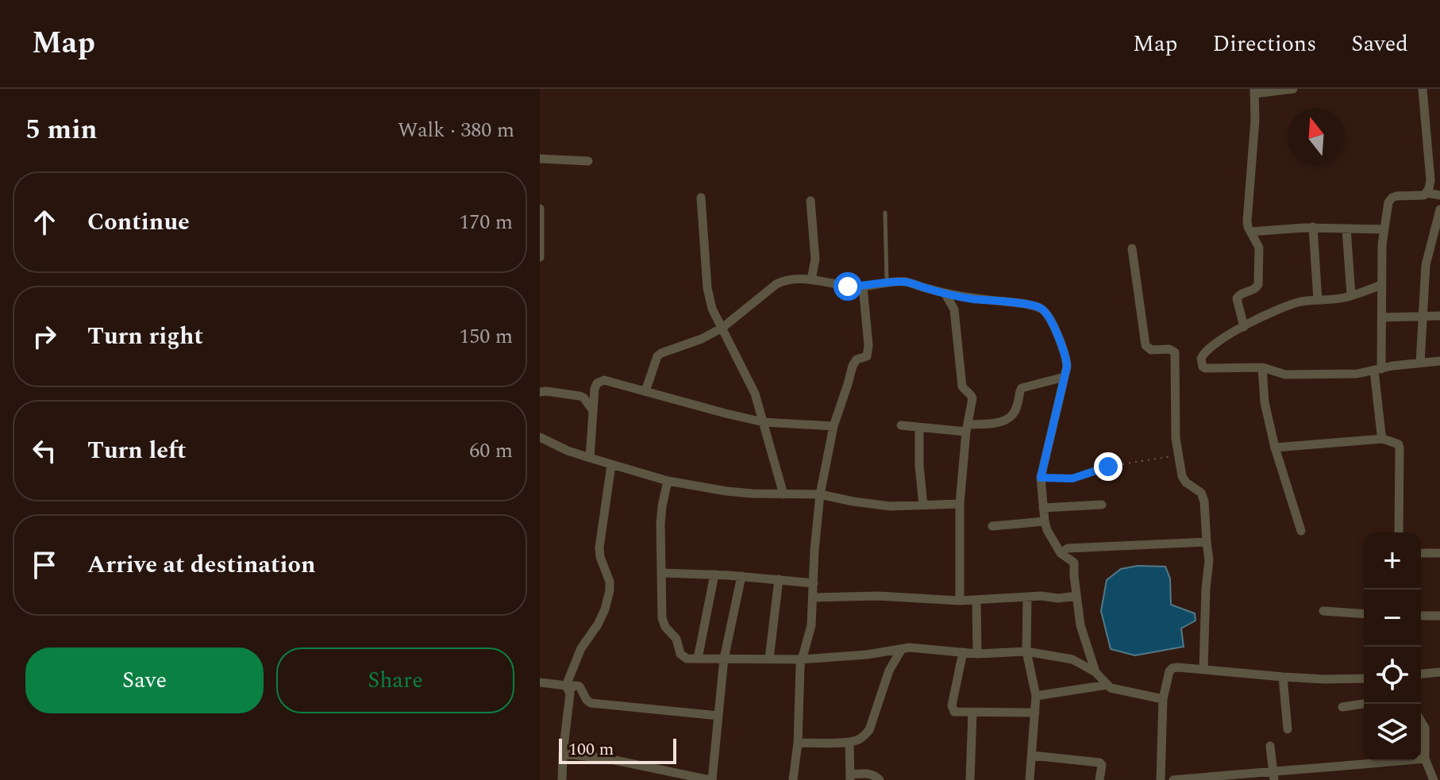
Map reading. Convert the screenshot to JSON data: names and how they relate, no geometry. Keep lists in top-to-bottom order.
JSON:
{
  "scale_bar": "100 m",
  "north": "top",
  "page": {
    "header": "Map",
    "nav": ["Map", "Directions", "Saved"],
    "heading": ["5 min", "Walk · 380 m"],
    "list": [
      ["Continue", "170 m"],
      ["Turn right", "150 m"],
      ["Turn left", "60 m"],
      "Arrive at destination"
    ],
    "map_buttons": ["+", "−"],
    "buttons": ["Save", "Share"],
    "scale": "100 m"
  }
}
